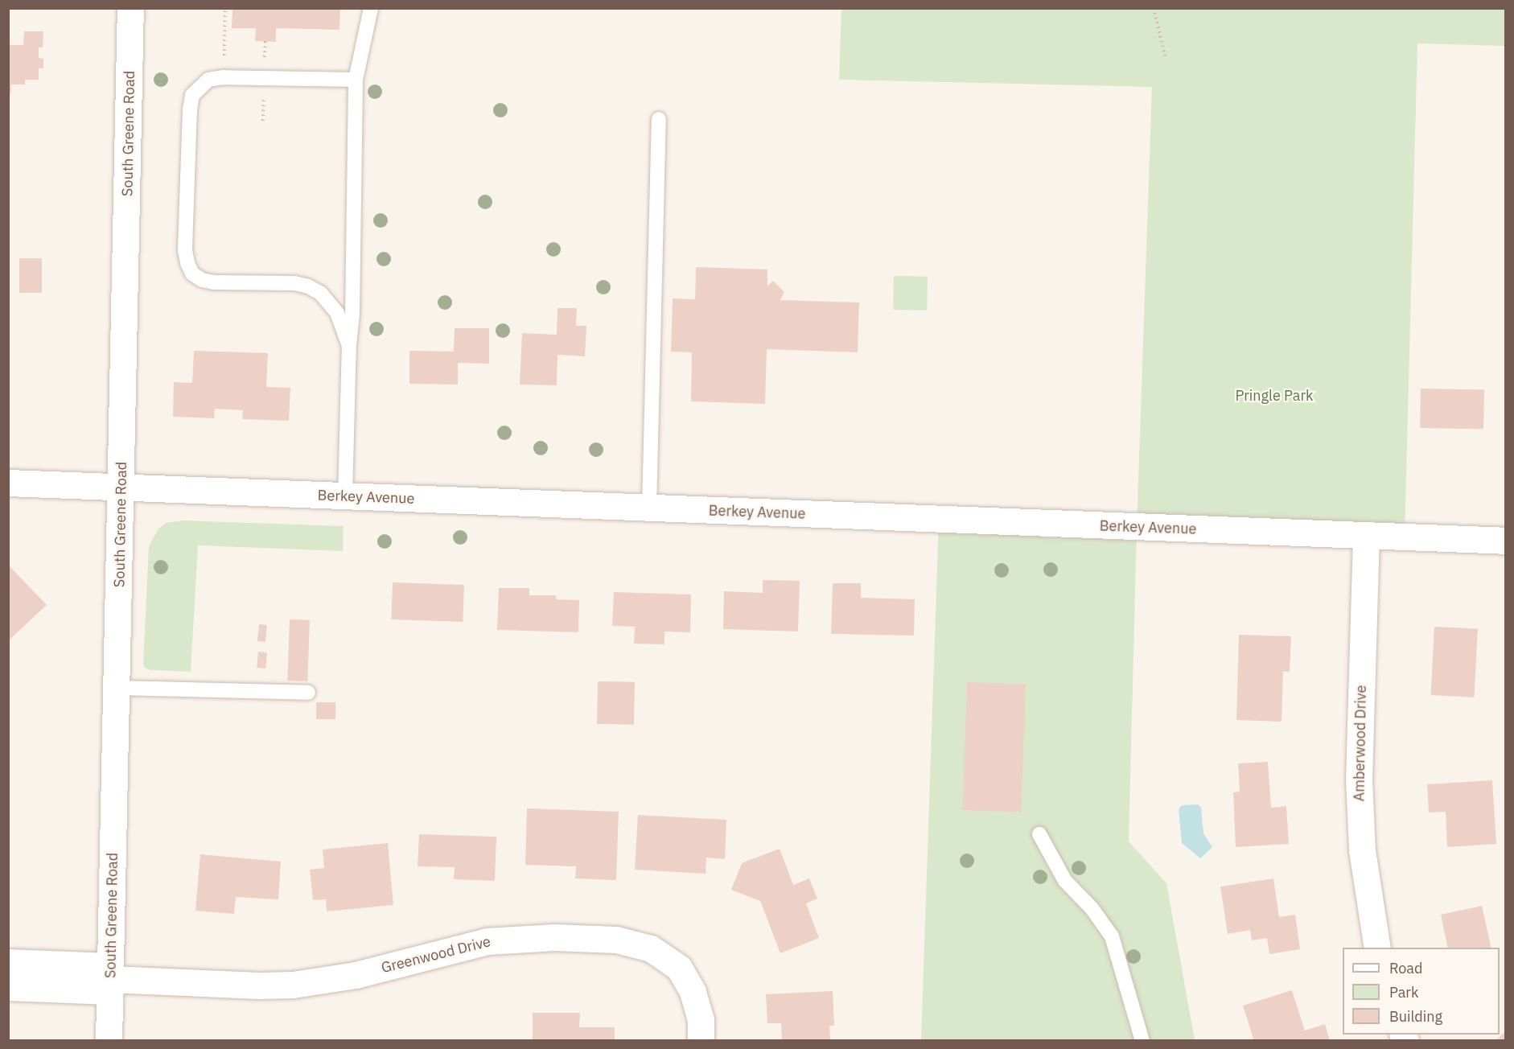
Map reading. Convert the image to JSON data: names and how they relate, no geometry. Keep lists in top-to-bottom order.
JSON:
{
  "streets": {
    "street": [
      "South Greene Road",
      "Berkey Avenue",
      "Amberwood Drive",
      "Greenwood Drive"
    ]
  },
  "crossings": [
    ["South Greene Road", "Berkey Avenue"],
    ["South Greene Road", "Greenwood Drive"],
    ["Berkey Avenue", "Amberwood Drive"]
  ],
  "parks": ["Pringle Park"],
  "legend": ["Road", "Park", "Building"]
}
